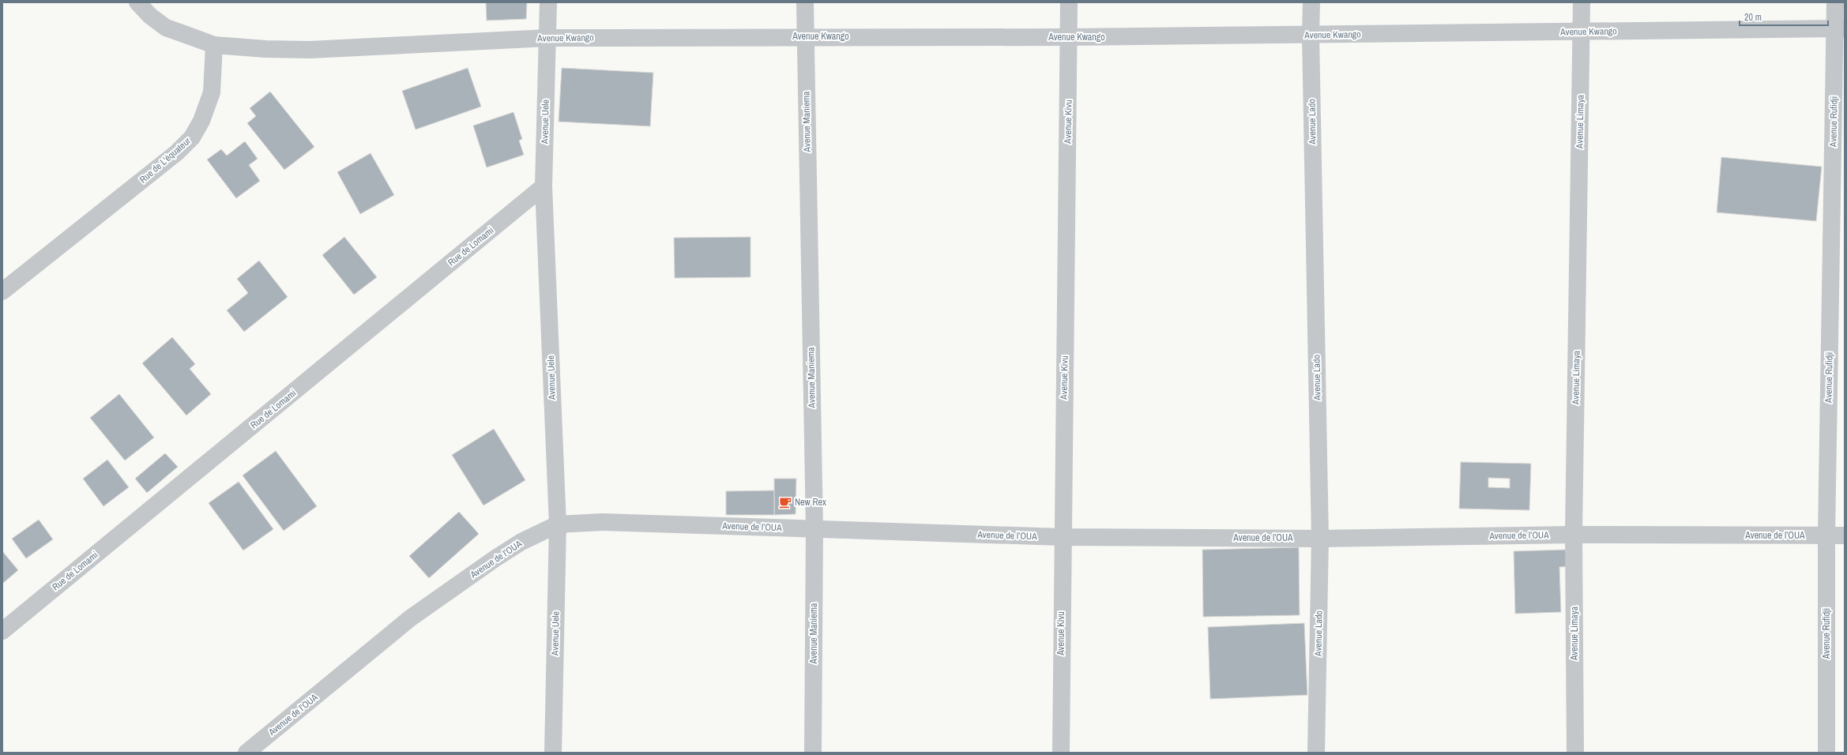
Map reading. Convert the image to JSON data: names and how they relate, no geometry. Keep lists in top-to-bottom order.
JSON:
{
  "streets": {
    "street": [
      "Avenue Kwango",
      "Avenue Uele",
      "Avenue Maniema",
      "Avenue Kivu",
      "Avenue Lado",
      "Avenue Limaya",
      "Avenue Rufidji",
      "Rue de L'équateur",
      "Rue de Lomami",
      "Avenue de l’OUA"
    ]
  },
  "crossings": [
    ["Avenue Kwango", "Avenue Uele"],
    ["Avenue Kwango", "Avenue Maniema"],
    ["Avenue Kwango", "Avenue Kivu"],
    ["Avenue Kwango", "Avenue Lado"],
    ["Avenue Kwango", "Avenue Limaya"],
    ["Avenue Kwango", "Avenue Rufidji"],
    ["Avenue Kwango", "Rue de L'équateur"],
    ["Avenue Uele", "Rue de Lomami"],
    ["Avenue Uele", "Avenue de l’OUA"],
    ["Avenue Maniema", "Avenue de l’OUA"],
    ["Avenue Kivu", "Avenue de l’OUA"],
    ["Avenue Lado", "Avenue de l’OUA"],
    ["Avenue Limaya", "Avenue de l’OUA"],
    ["Avenue Rufidji", "Avenue de l’OUA"]
  ],
  "places": {
    "cafe": ["New Rex"]
  },
  "scale_bar": "20 m"
}
